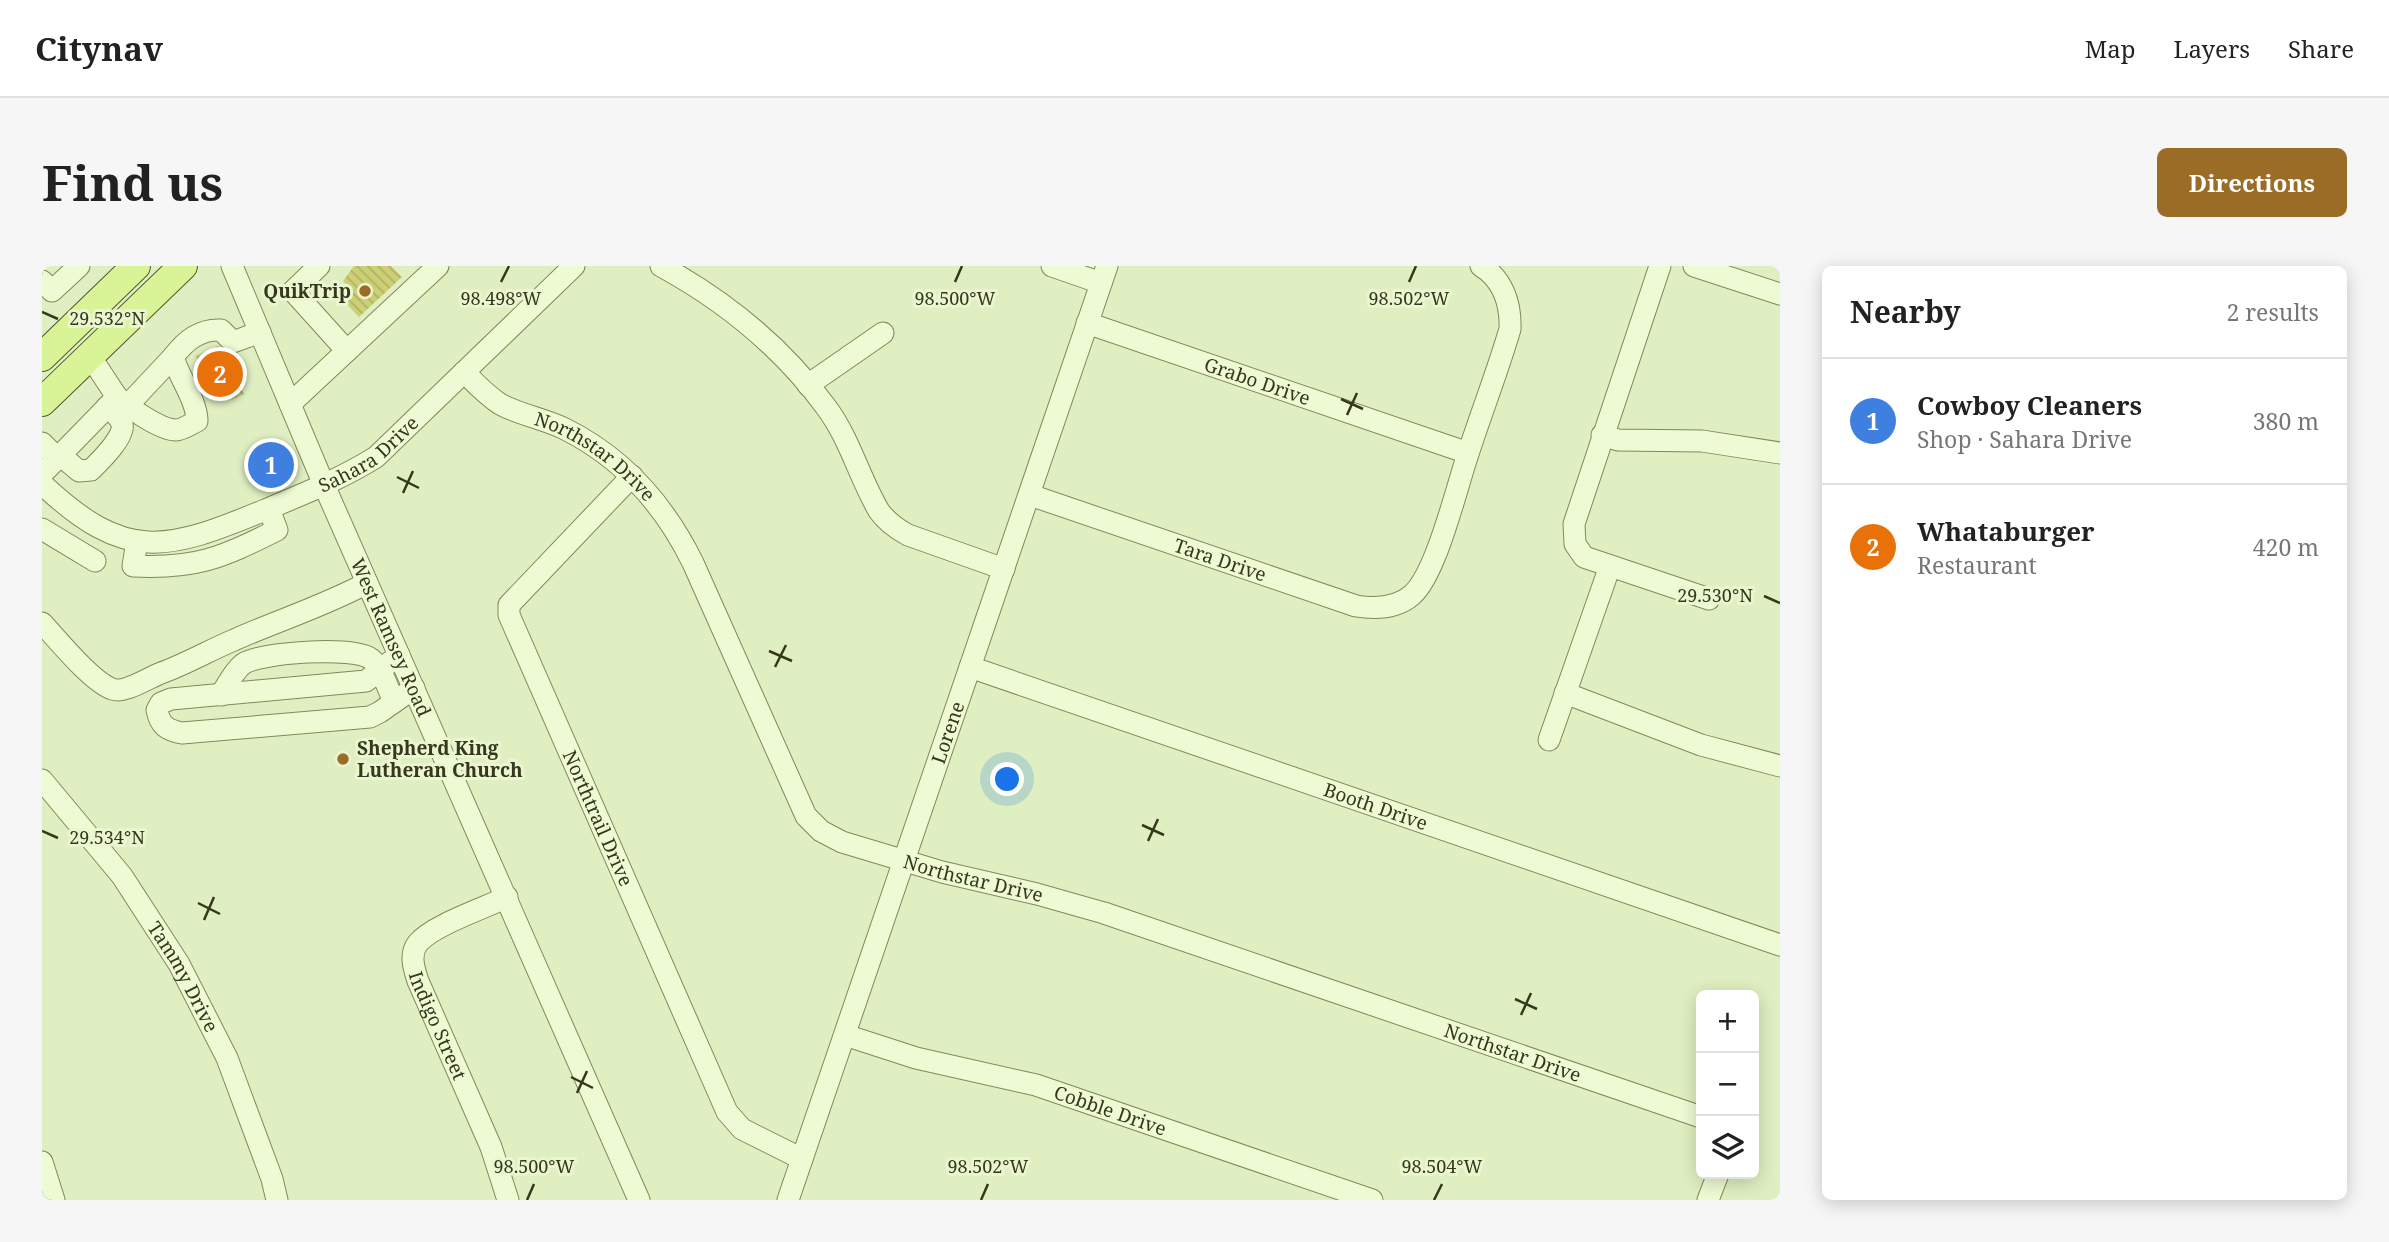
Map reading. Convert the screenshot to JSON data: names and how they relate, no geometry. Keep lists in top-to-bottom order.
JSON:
{
  "streets": {
    "street": [
      "Grabo Drive",
      "Sahara Drive",
      "Northstar Drive",
      "Tara Drive",
      "West Ramsey Road",
      "Lorene",
      "Booth Drive",
      "Northtrail Drive",
      "Tammy Drive",
      "Indigo Street",
      "Cobble Drive"
    ]
  },
  "crossings": [
    ["Grabo Drive", "Tara Drive"],
    ["Grabo Drive", "Lorene"],
    ["Sahara Drive", "Northstar Drive"],
    ["Sahara Drive", "West Ramsey Road"],
    ["Northstar Drive", "Lorene"],
    ["Northstar Drive", "Northtrail Drive"],
    ["Tara Drive", "Lorene"],
    ["West Ramsey Road", "Indigo Street"],
    ["Lorene", "Booth Drive"],
    ["Lorene", "Northtrail Drive"],
    ["Lorene", "Cobble Drive"]
  ],
  "places": ["QuikTrip", "Shepherd King Lutheran Church"],
  "page": {
    "header": "Citynav",
    "nav": ["Map", "Layers", "Share"],
    "buttons": "Directions",
    "title": "Find us",
    "heading": ["Nearby", "2 results"],
    "pins": ["2", "1"],
    "list": [
      {
        "mark": "1",
        "name": "Cowboy Cleaners",
        "note": "Shop · Sahara Drive",
        "value": "380 m"
      },
      {
        "mark": "2",
        "name": "Whataburger",
        "note": "Restaurant",
        "value": "420 m"
      }
    ],
    "map_buttons": ["+", "−"]
  },
  "coordinates": [
    "98.498°W",
    "98.500°W",
    "98.502°W",
    "29.532°N",
    "29.530°N",
    "29.534°N",
    "98.504°W"
  ]
}
